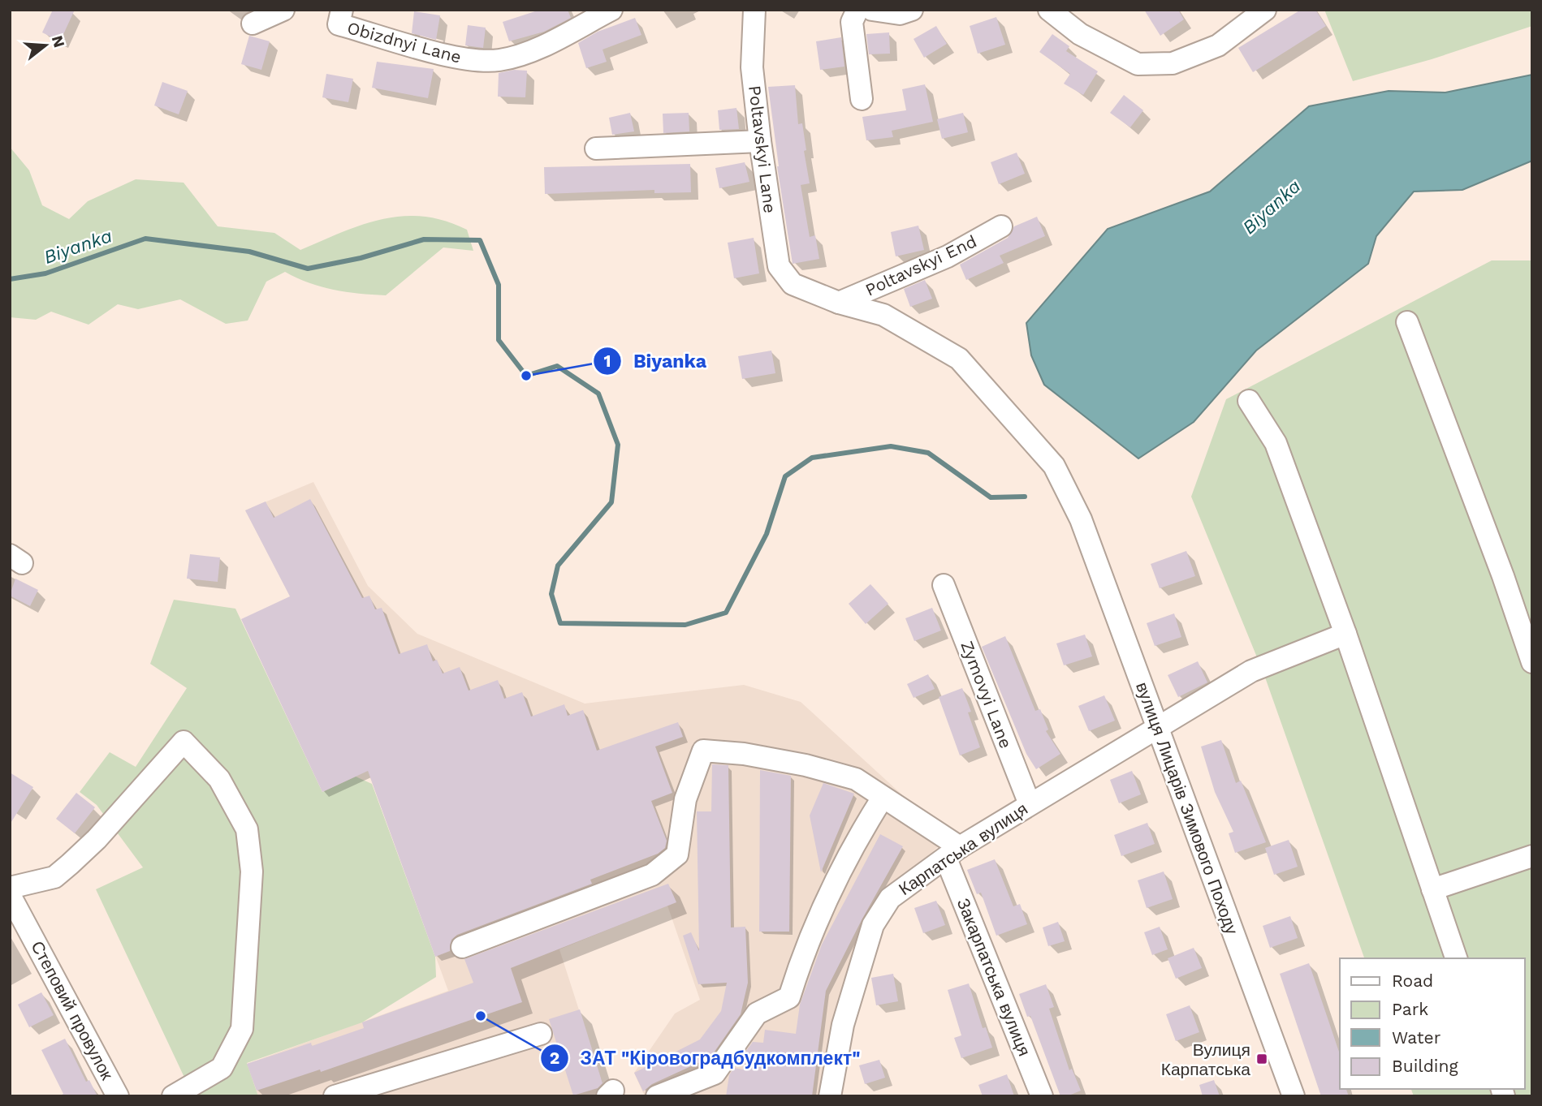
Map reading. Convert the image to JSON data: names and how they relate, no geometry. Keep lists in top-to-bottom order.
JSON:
{
  "streets": {
    "street": [
      "Obizdnyi Lane",
      "Poltavskyi Lane",
      "Poltavskyi End",
      "Zymovyi Lane",
      "вулиця Лицарів Зимового Походу",
      "Карпатська вулиця",
      "Закарпатська вулиця",
      "Степовий провулок"
    ]
  },
  "crossings": [
    ["Poltavskyi Lane", "вулиця Лицарів Зимового Походу"],
    ["Poltavskyi End", "вулиця Лицарів Зимового Походу"],
    ["Zymovyi Lane", "Карпатська вулиця"],
    ["вулиця Лицарів Зимового Походу", "Карпатська вулиця"],
    ["Карпатська вулиця", "Закарпатська вулиця"]
  ],
  "water": ["Biyanka"],
  "places": {
    "other": ["Biyanka", "ЗАТ \"Кіровоградбудкомплект\""],
    "transit": ["Вулиця Карпатська"]
  },
  "legend": [
    "Road",
    "Park",
    "Water",
    "Building"
  ],
  "north": "right"
}
